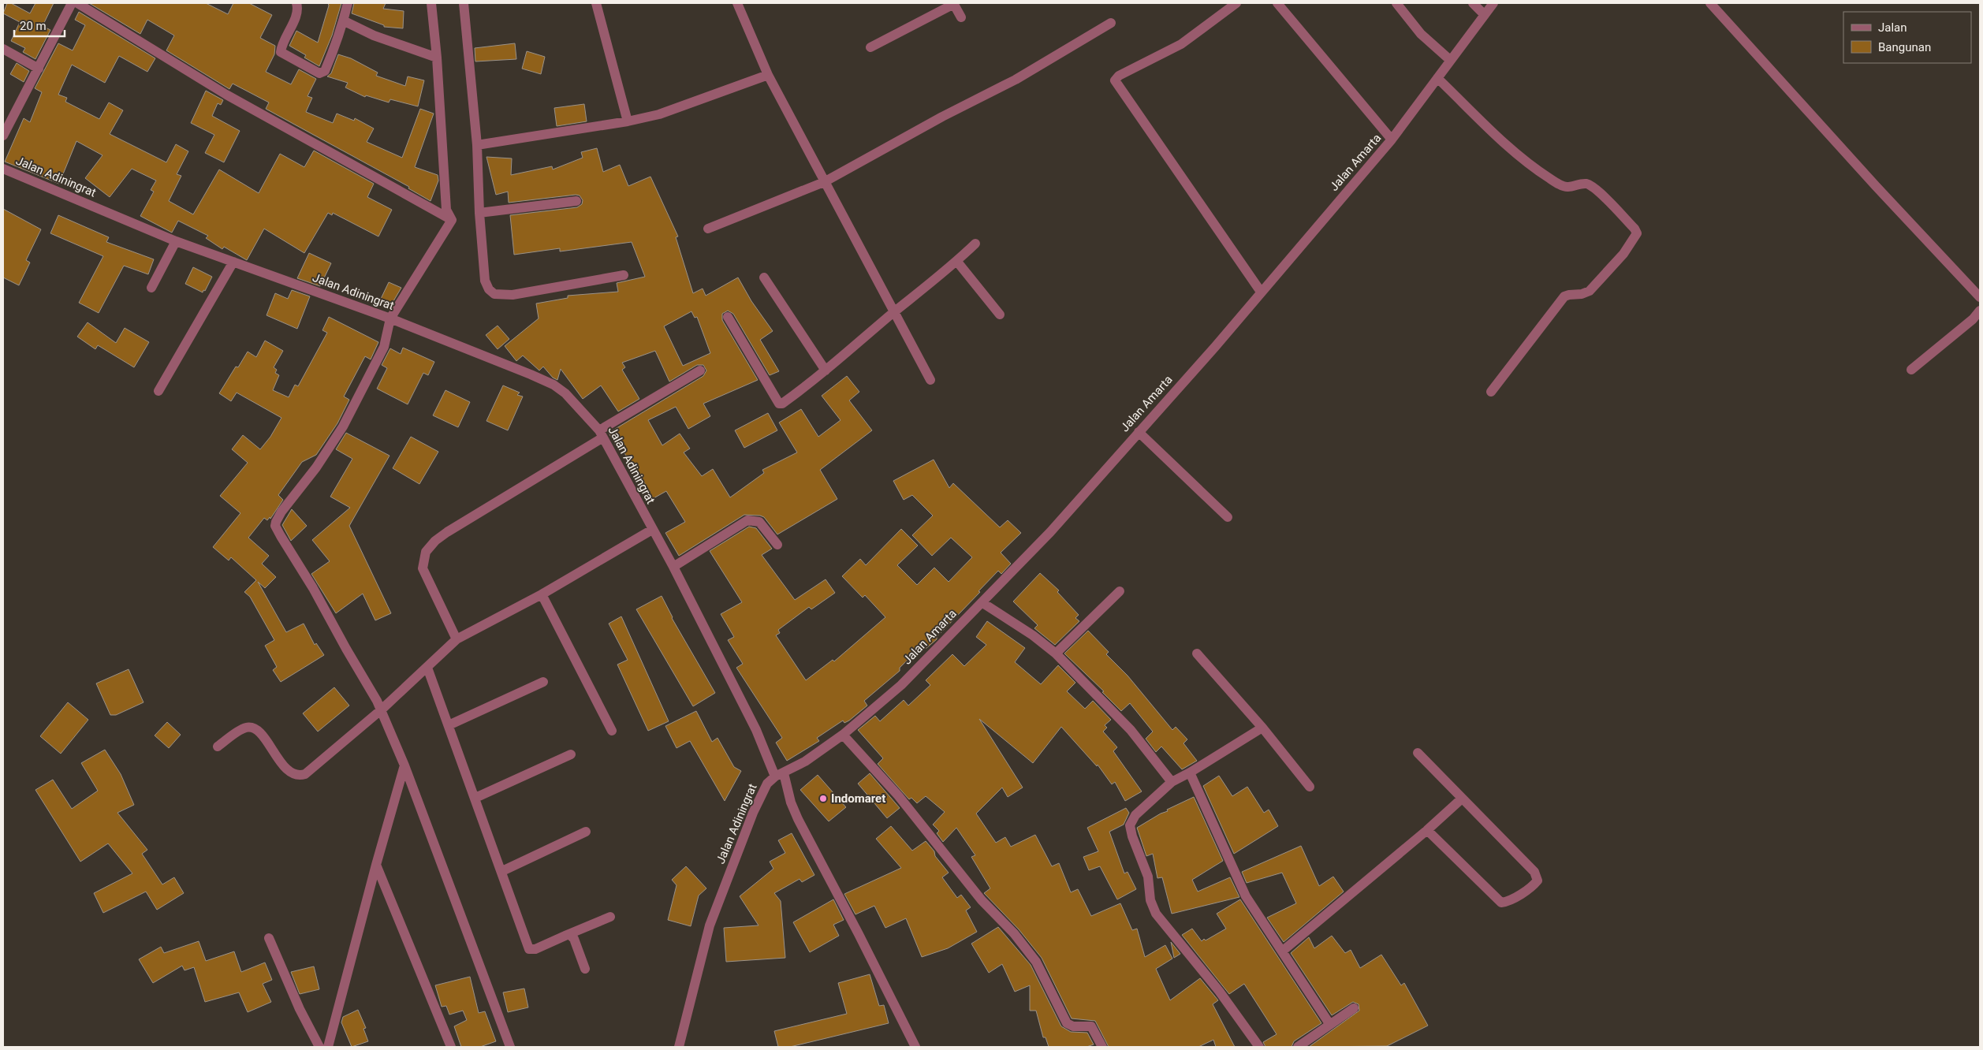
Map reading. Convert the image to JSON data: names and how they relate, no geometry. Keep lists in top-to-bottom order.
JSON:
{
  "streets": {
    "street": ["Jalan Amarta", "Jalan Adiningrat"]
  },
  "crossings": [
    ["Jalan Amarta", "Jalan Adiningrat"]
  ],
  "places": ["Indomaret"],
  "legend": ["Jalan", "Bangunan"],
  "scale_bar": "20 m"
}
